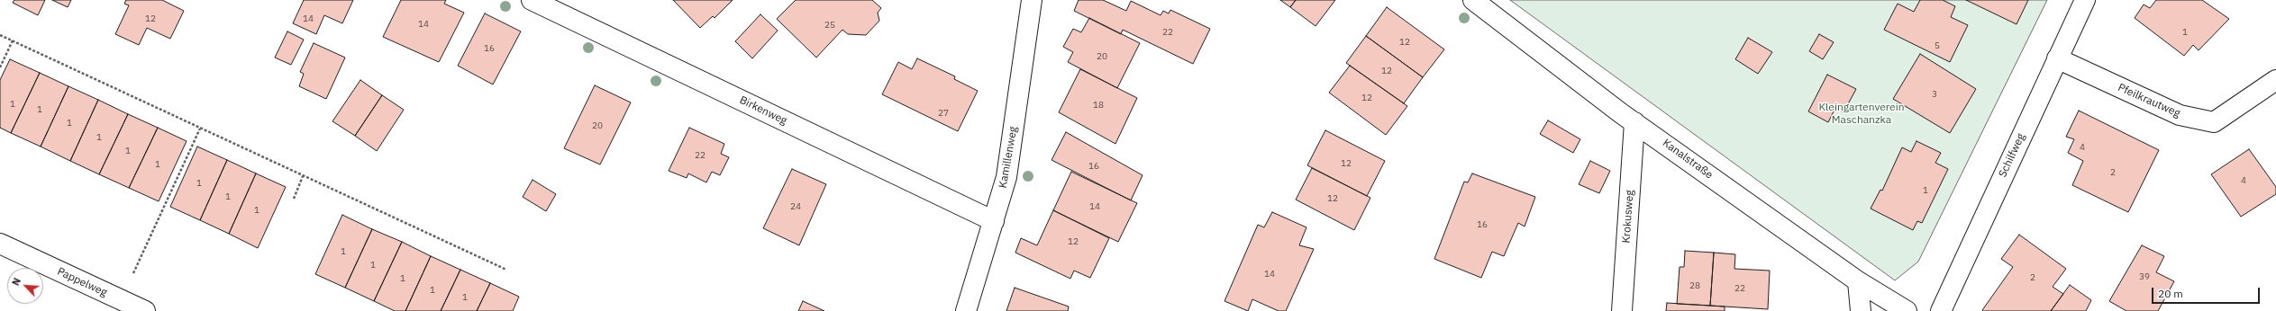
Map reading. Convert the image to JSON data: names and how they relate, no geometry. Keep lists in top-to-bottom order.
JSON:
{
  "streets": {
    "street": [
      "Pfeilkrautweg",
      "Birkenweg",
      "Schilfweg",
      "Kamillenweg",
      "Kanalstraße",
      "Krokusweg",
      "Pappelweg"
    ]
  },
  "crossings": [
    ["Pfeilkrautweg", "Schilfweg"],
    ["Birkenweg", "Kamillenweg"],
    ["Kanalstraße", "Krokusweg"]
  ],
  "parks": ["Kleingartenverein Maschanzka"],
  "house_numbers": [
    "12",
    "14",
    "14",
    "25",
    "22",
    "1",
    "12",
    "5",
    "16",
    "20",
    "12",
    "3",
    "12",
    "1",
    "18",
    "1",
    "27",
    "1",
    "20",
    "1",
    "4",
    "1",
    "22",
    "12",
    "1",
    "16",
    "2",
    "4",
    "1",
    "1",
    "1",
    "12",
    "24",
    "14",
    "1",
    "16",
    "12",
    "1",
    "1",
    "14",
    "39",
    "2",
    "1",
    "28",
    "22",
    "1",
    "1"
  ],
  "scale_bar": "20 m",
  "north": "top left"
}
